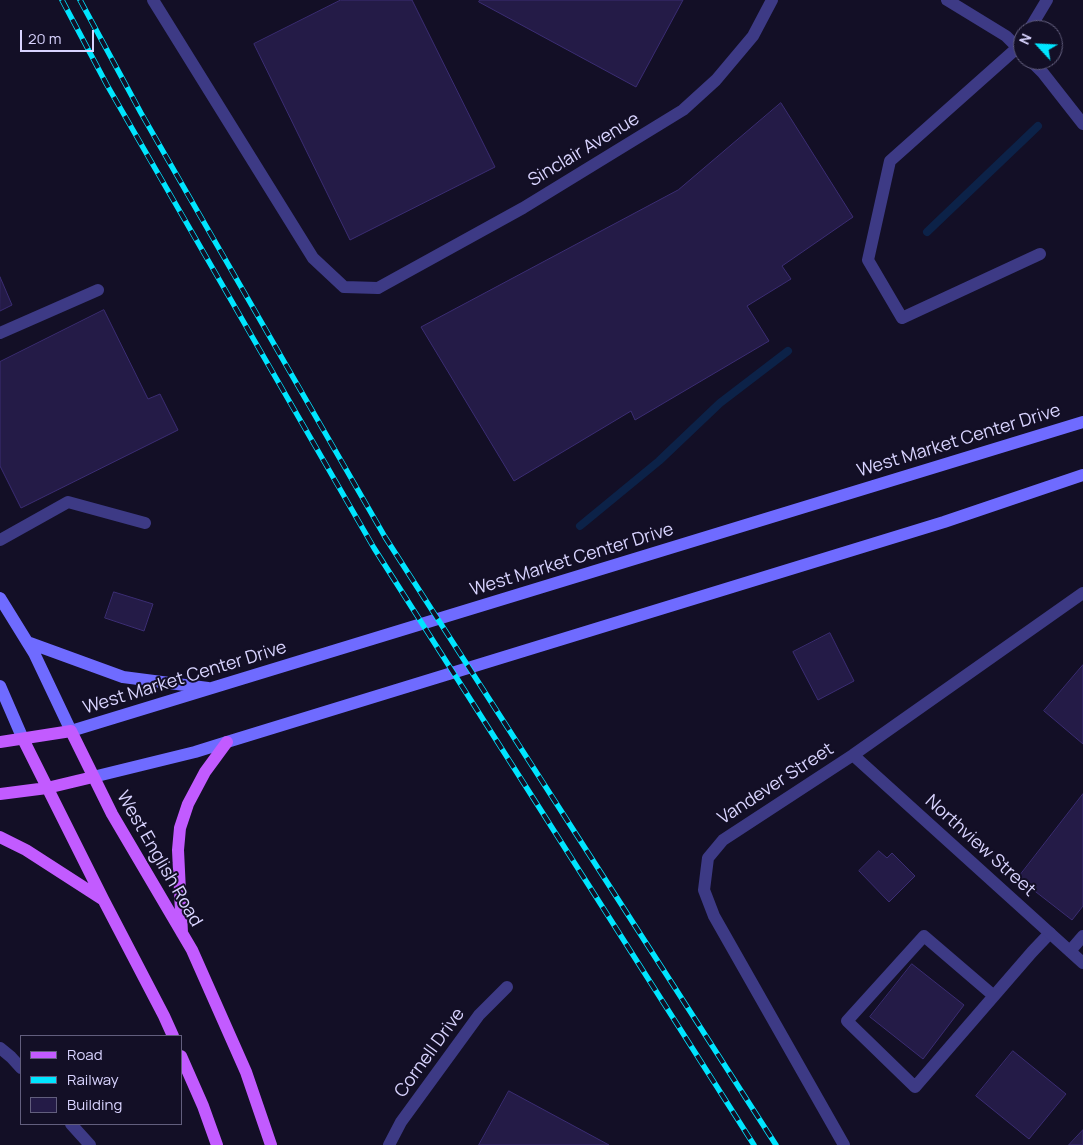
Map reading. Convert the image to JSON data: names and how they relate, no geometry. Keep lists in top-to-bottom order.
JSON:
{
  "streets": {
    "main road": ["West Market Center Drive", "West English Road"],
    "street": [
      "Sinclair Avenue",
      "Vandever Street",
      "Northview Street",
      "Cornell Drive"
    ]
  },
  "crossings": [
    ["West Market Center Drive", "West English Road"],
    ["Vandever Street", "Northview Street"]
  ],
  "legend": ["Road", "Railway", "Building"],
  "scale_bar": "20 m",
  "north": "top left"
}
